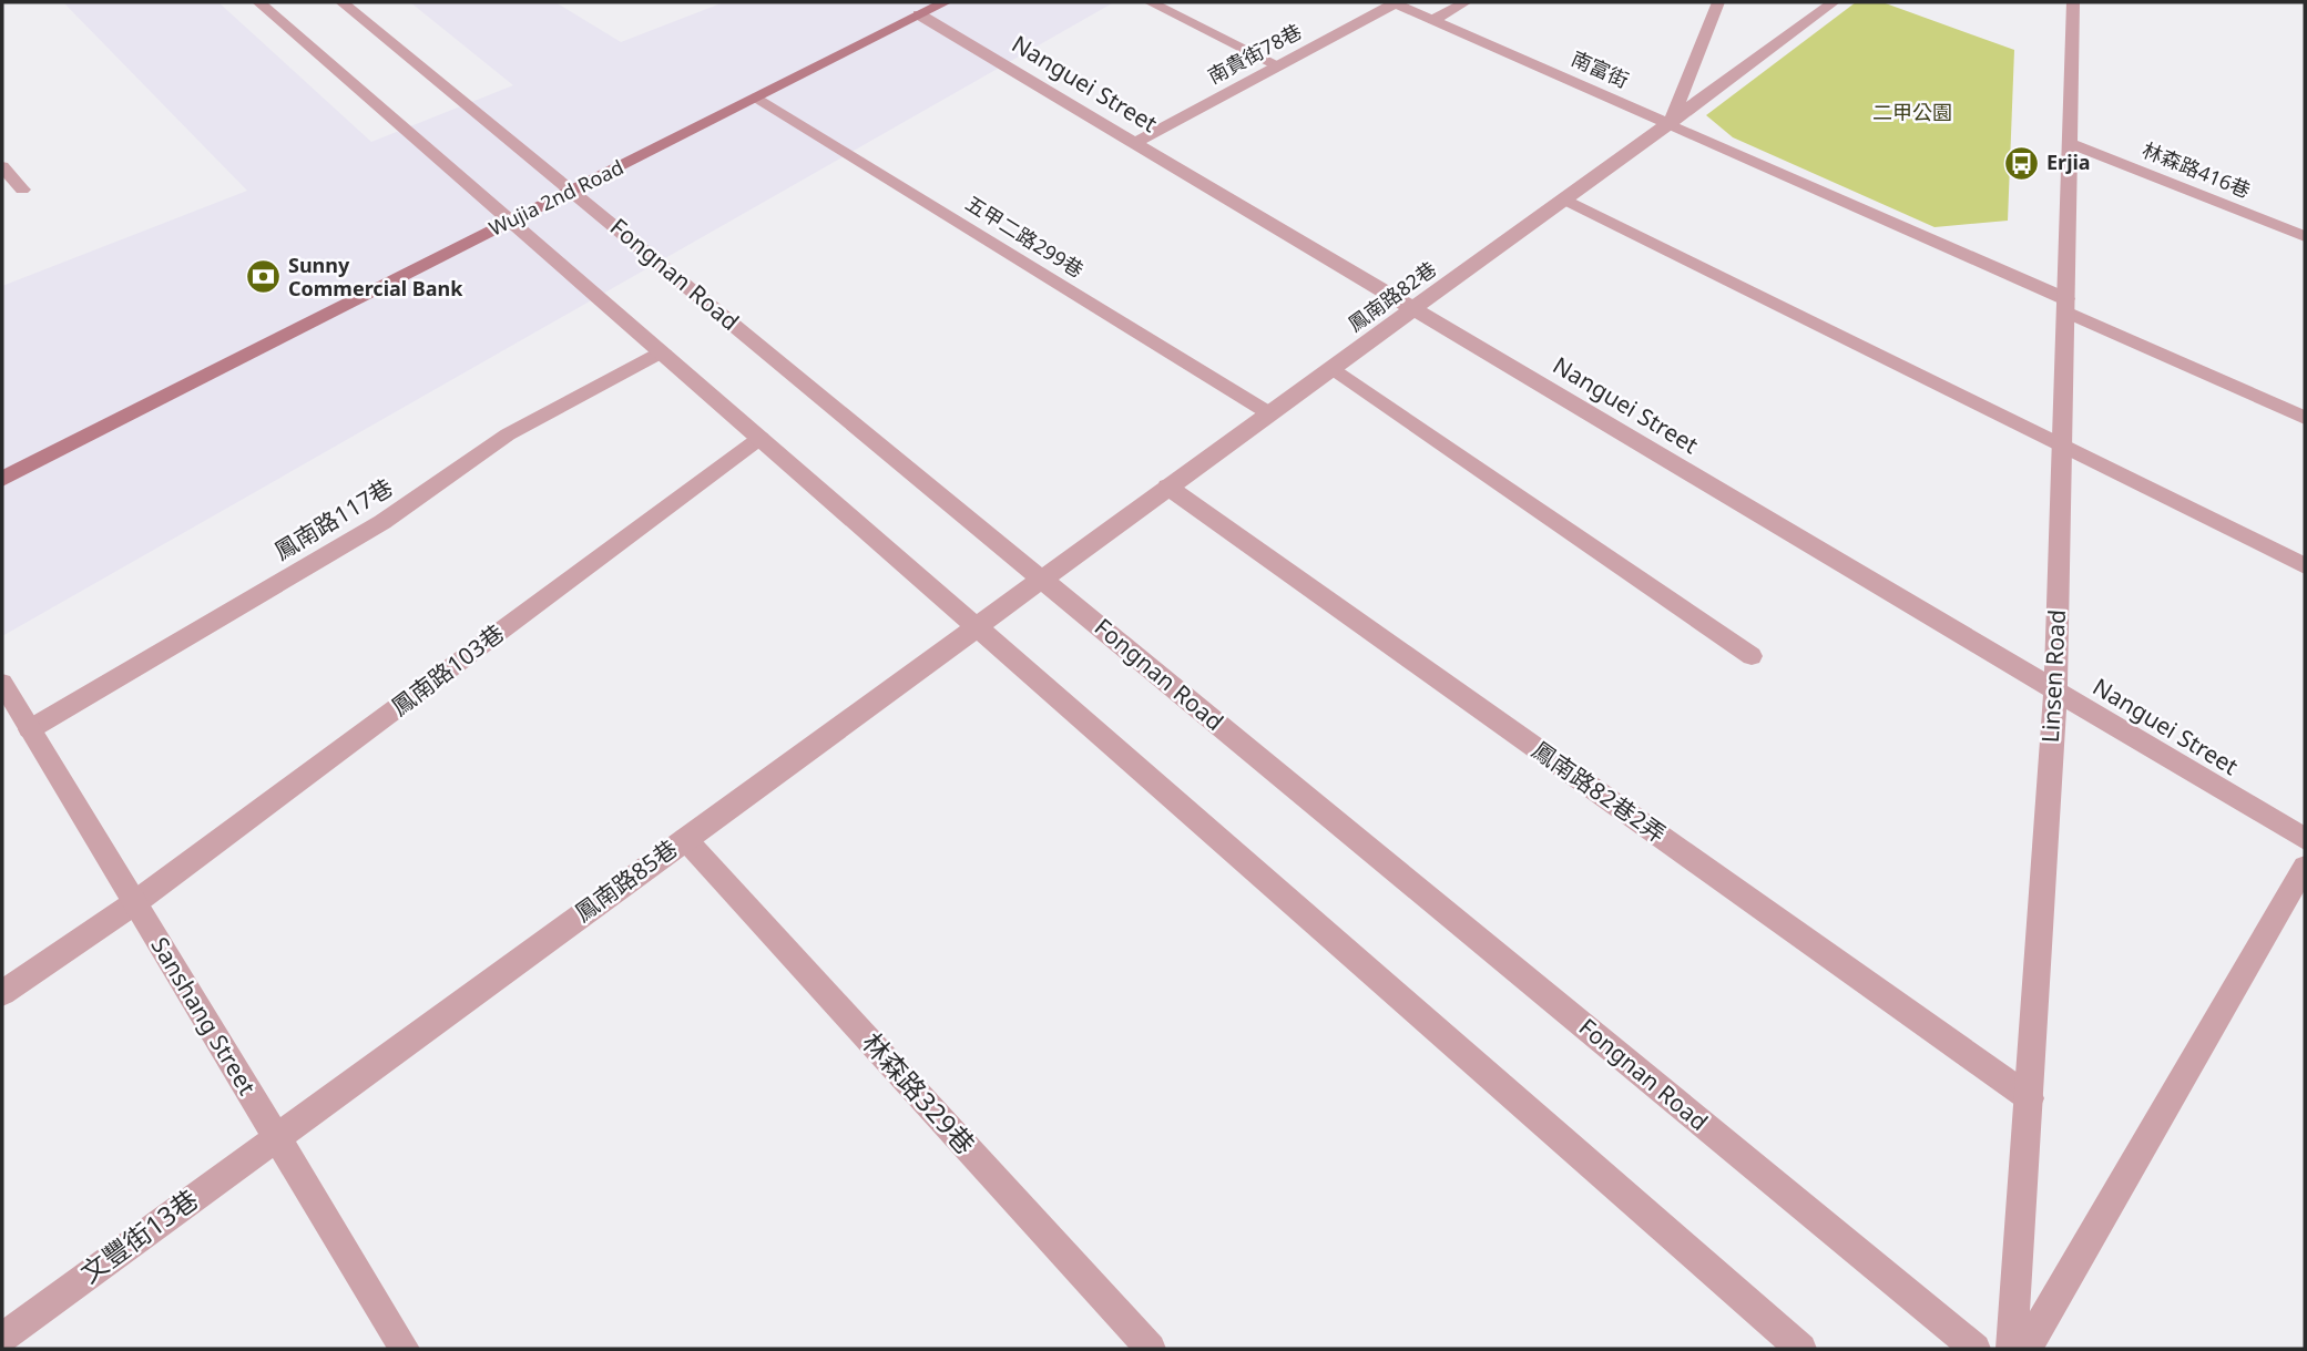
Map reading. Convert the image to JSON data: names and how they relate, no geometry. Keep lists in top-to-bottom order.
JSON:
{
  "streets": {
    "main road": ["Wujia 2nd Road"],
    "street": [
      "南貴街78巷",
      "南富街",
      "Nanguei Street",
      "林森路416巷",
      "五甲二路299巷",
      "Fongnan Road",
      "鳳南路82巷",
      "鳳南路117巷",
      "鳳南路103巷",
      "Linsen Road",
      "鳳南路82巷2弄",
      "鳳南路85巷",
      "Sanshang Street",
      "林森路329巷",
      "文豐街13巷"
    ]
  },
  "crossings": [
    ["南貴街78巷", "南富街"],
    ["南貴街78巷", "Nanguei Street"],
    ["南富街", "鳳南路82巷"],
    ["南富街", "Linsen Road"],
    ["Nanguei Street", "Wujia 2nd Road"],
    ["Nanguei Street", "鳳南路82巷"],
    ["Nanguei Street", "Linsen Road"],
    ["林森路416巷", "Linsen Road"],
    ["Wujia 2nd Road", "五甲二路299巷"],
    ["Wujia 2nd Road", "Fongnan Road"],
    ["五甲二路299巷", "鳳南路82巷"],
    ["Fongnan Road", "鳳南路82巷"],
    ["鳳南路82巷", "鳳南路82巷2弄"],
    ["鳳南路82巷", "鳳南路85巷"],
    ["鳳南路117巷", "Sanshang Street"],
    ["鳳南路103巷", "Sanshang Street"],
    ["Linsen Road", "鳳南路82巷2弄"],
    ["鳳南路85巷", "Sanshang Street"],
    ["鳳南路85巷", "林森路329巷"],
    ["鳳南路85巷", "文豐街13巷"],
    ["Sanshang Street", "文豐街13巷"]
  ],
  "parks": ["二甲公園"],
  "places": {
    "bus stop": ["Erjia"],
    "bank": ["Sunny Commercial Bank"]
  }
}
